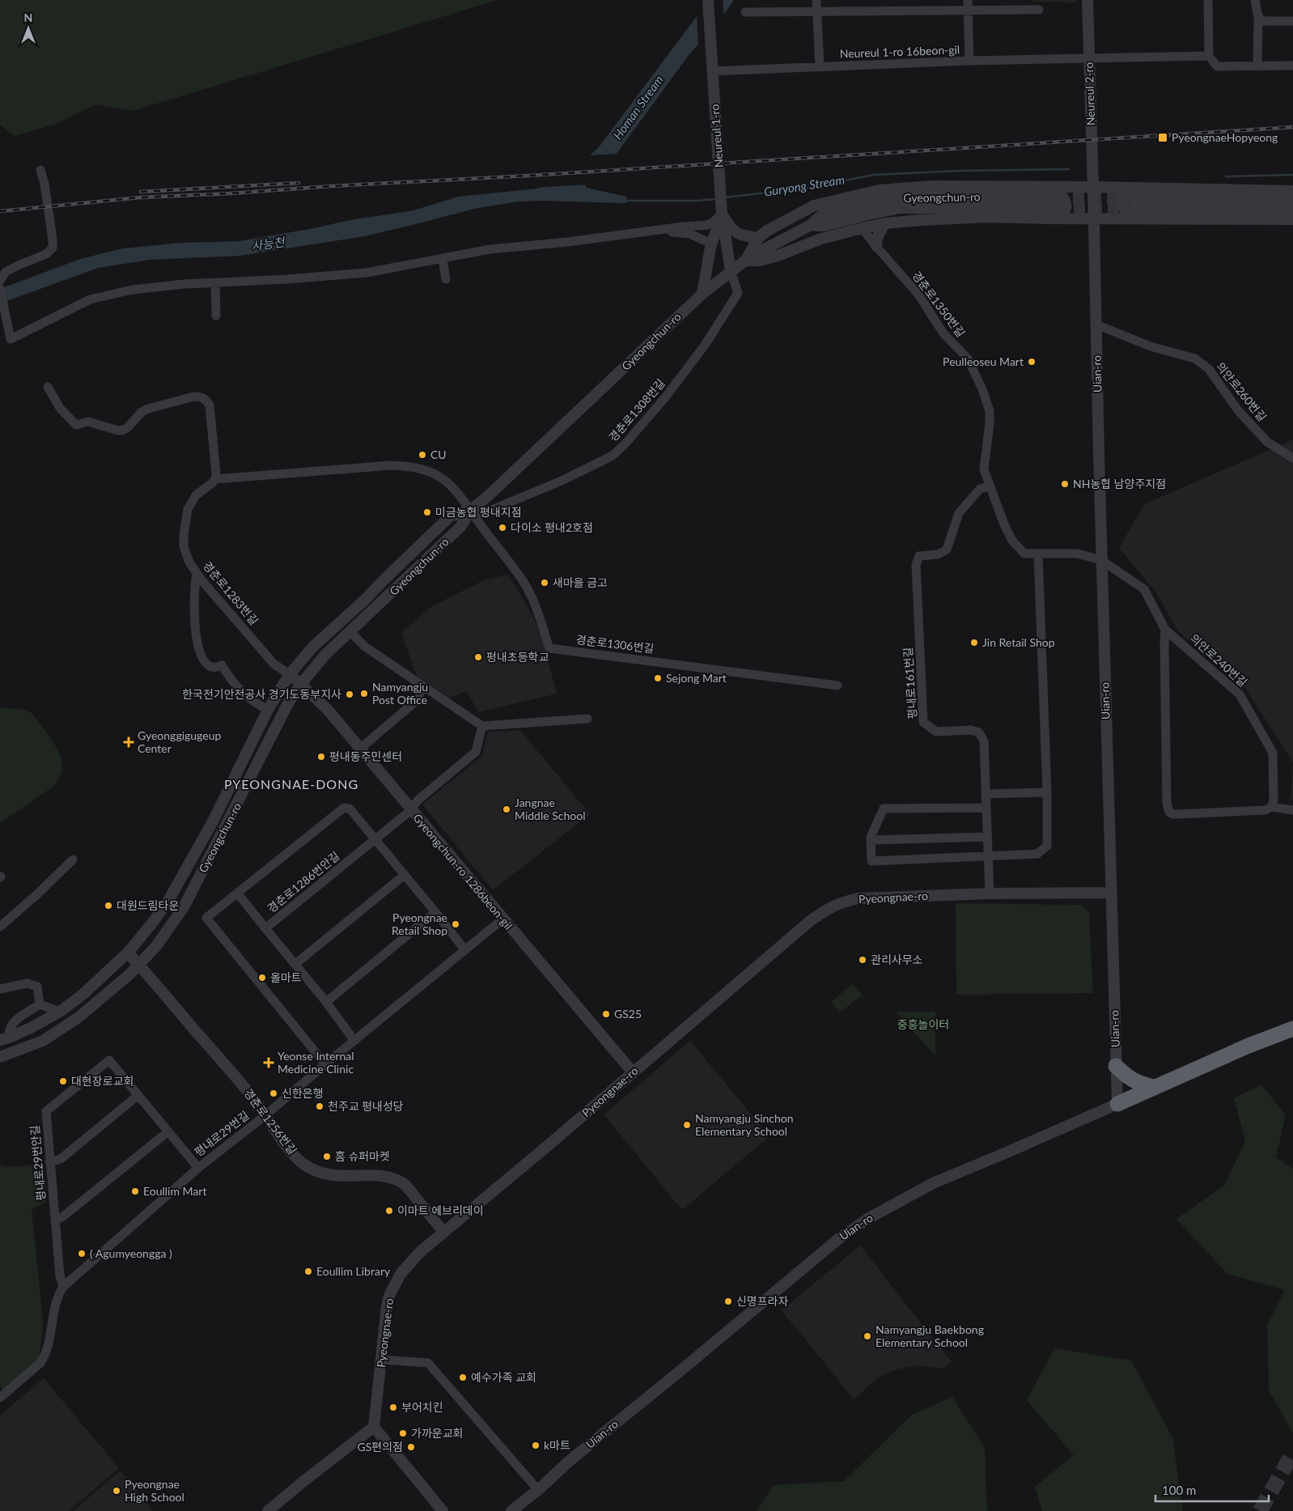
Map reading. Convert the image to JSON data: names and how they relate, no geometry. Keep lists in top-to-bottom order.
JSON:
{
  "streets": {
    "street": [
      "Neureul 1-ro 16beon-gil",
      "Neureul 2-ro",
      "Neureul 1-ro",
      "Gyeongchun-ro",
      "경춘로1350번길",
      "Uian-ro",
      "의안로260번길",
      "경춘로1308번길",
      "경춘로1283번길",
      "경춘로1306번길",
      "의안로240번길",
      "평내로161번길",
      "Gyeongchun-ro 1286beon-gil",
      "경춘로1286번안길",
      "Pyeongnae-ro",
      "경춘로1256번길",
      "평내로29번길",
      "평내로29번안길"
    ]
  },
  "crossings": [
    ["Neureul 1-ro 16beon-gil", "Neureul 2-ro"],
    ["Neureul 1-ro 16beon-gil", "Neureul 1-ro"],
    ["Neureul 2-ro", "Uian-ro"],
    ["Neureul 1-ro", "Gyeongchun-ro"],
    ["Neureul 1-ro", "경춘로1308번길"],
    ["Gyeongchun-ro", "경춘로1308번길"],
    ["Gyeongchun-ro", "경춘로1283번길"],
    ["Gyeongchun-ro", "경춘로1306번길"],
    ["Gyeongchun-ro", "Gyeongchun-ro 1286beon-gil"],
    ["Gyeongchun-ro", "경춘로1256번길"],
    ["경춘로1350번길", "Uian-ro"],
    ["경춘로1350번길", "의안로240번길"],
    ["경춘로1350번길", "평내로161번길"],
    ["Uian-ro", "의안로260번길"],
    ["Uian-ro", "의안로240번길"],
    ["Uian-ro", "Pyeongnae-ro"],
    ["경춘로1308번길", "경춘로1306번길"],
    ["경춘로1283번길", "Gyeongchun-ro 1286beon-gil"],
    ["평내로161번길", "Pyeongnae-ro"],
    ["Gyeongchun-ro 1286beon-gil", "경춘로1286번안길"],
    ["Gyeongchun-ro 1286beon-gil", "Pyeongnae-ro"],
    ["Gyeongchun-ro 1286beon-gil", "평내로29번길"],
    ["경춘로1286번안길", "평내로29번길"],
    ["Pyeongnae-ro", "경춘로1256번길"],
    ["경춘로1256번길", "평내로29번길"],
    ["평내로29번길", "평내로29번안길"]
  ],
  "districts": ["PYEONGNAE-DONG"],
  "water": ["Homan Stream", "Guryong Stream", "사능천"],
  "parks": ["중흥놀이터"],
  "places": {
    "transit": ["PyeongnaeHopyeong"],
    "other": [
      "Peulleoseu Mart",
      "CU",
      "NH농협 남양주지점",
      "미금농협 평내지점",
      "다이소 평내2호점",
      "새마을 금고",
      "Jin Retail Shop",
      "평내초등학교",
      "Sejong Mart",
      "Namyangju Post Office",
      "한국전기안전공사 경기도동부지사",
      "평내동주민센터",
      "Jangnae Middle School",
      "대원드림타운",
      "Pyeongnae Retail Shop",
      "관리사무소",
      "올마트",
      "GS25",
      "대현장로교회",
      "신한은행",
      "천주교 평내성당",
      "Namyangju Sinchon Elementary School",
      "홈 슈퍼마켓",
      "Eoullim Mart",
      "이마트 에브리데이",
      "( Agumyeongga )",
      "Eoullim Library",
      "신명프라자",
      "Namyangju Baekbong Elementary School",
      "예수가족 교회",
      "부어치킨",
      "가까운교회",
      "k마트",
      "GS편의점",
      "Pyeongnae High School"
    ],
    "health": ["Gyeonggigugeup Center", "Yeonse Internal Medicine Clinic"]
  },
  "scale_bar": "100 m",
  "north": "top"
}
